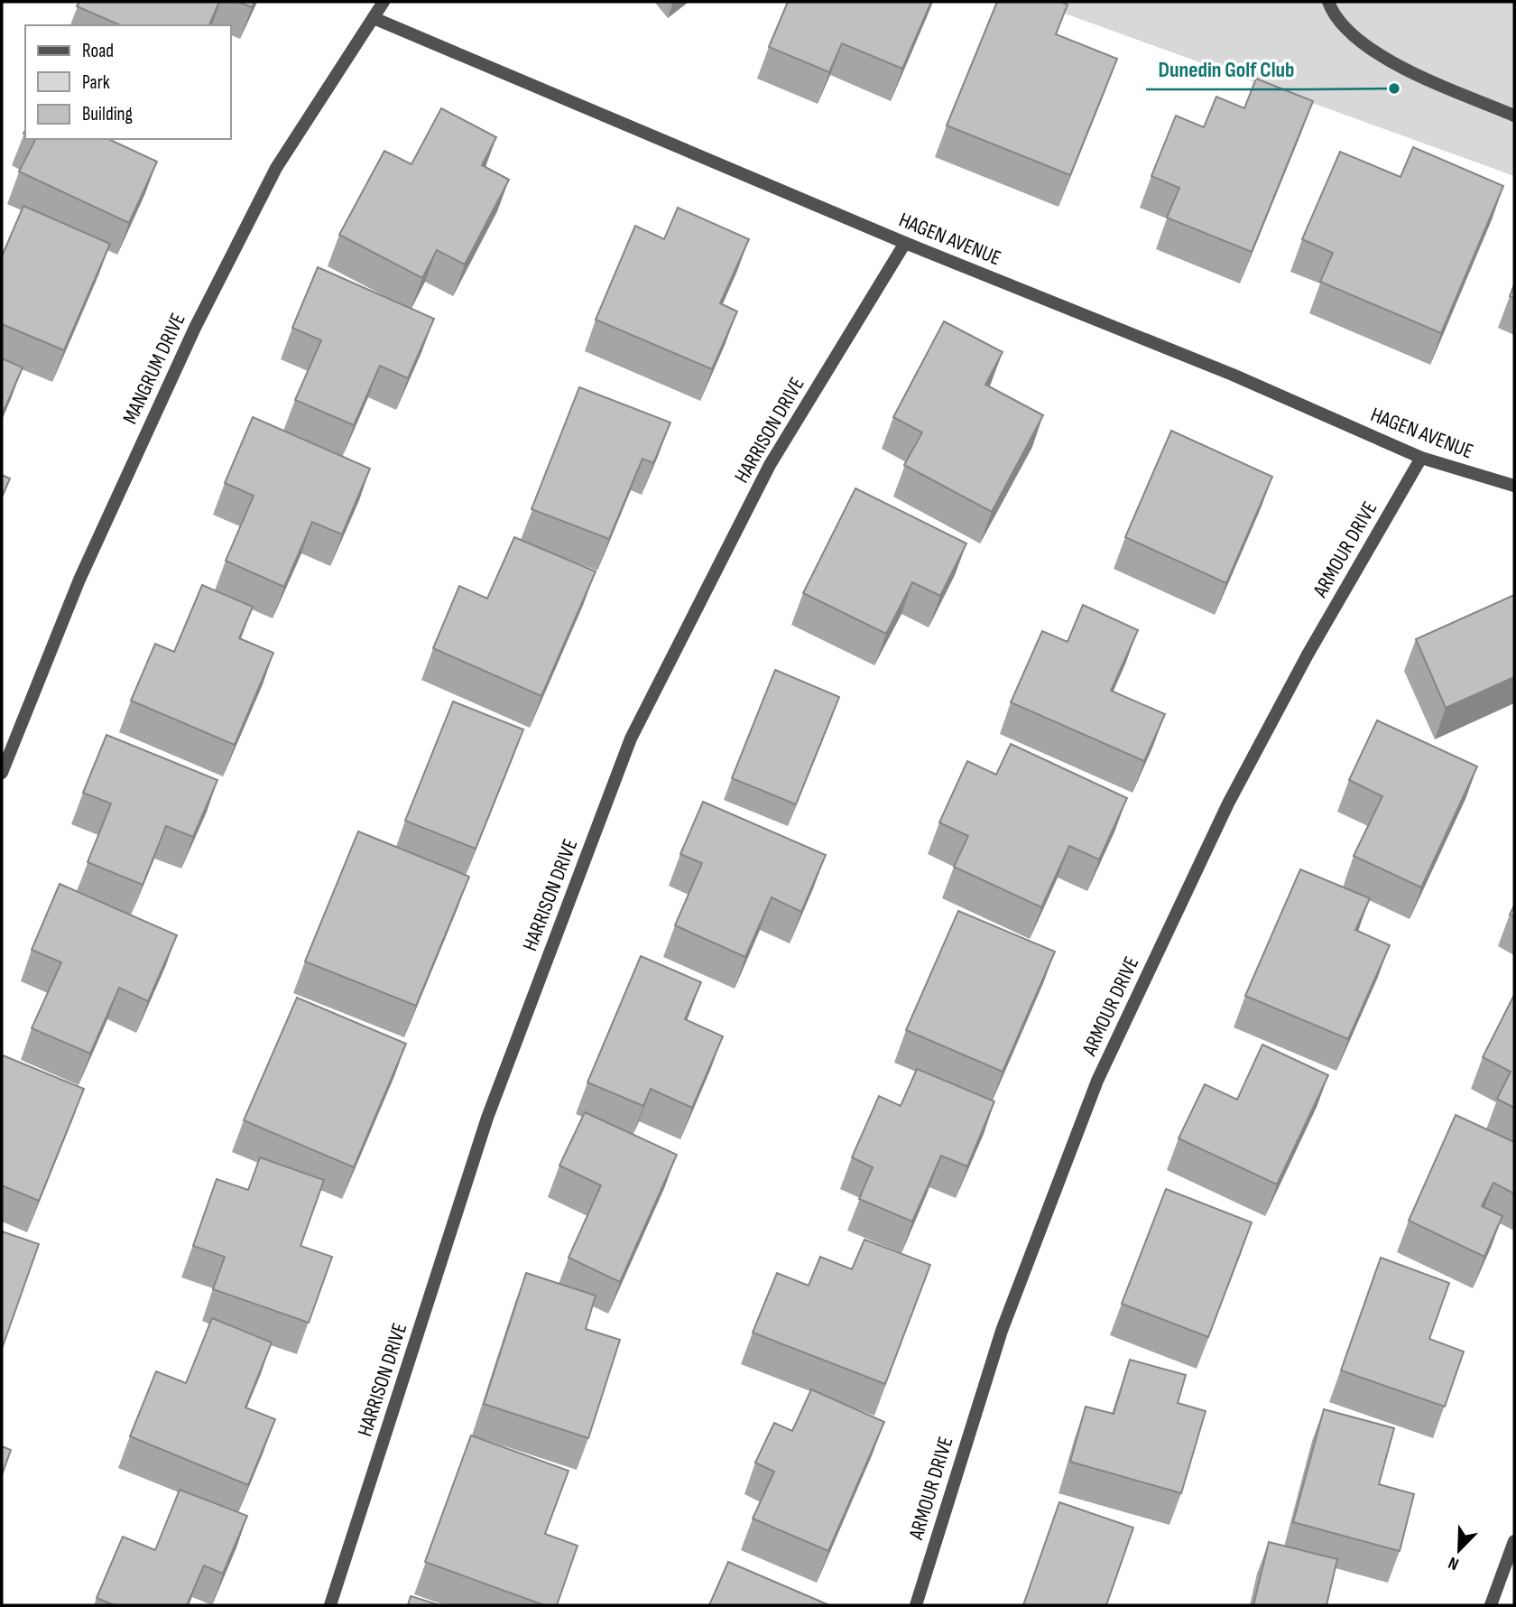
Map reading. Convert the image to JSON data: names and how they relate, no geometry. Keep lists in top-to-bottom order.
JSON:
{
  "streets": {
    "street": [
      "HAGEN AVENUE",
      "MANGRUM DRIVE",
      "HARRISON DRIVE",
      "ARMOUR DRIVE"
    ]
  },
  "crossings": [
    ["HAGEN AVENUE", "MANGRUM DRIVE"],
    ["HAGEN AVENUE", "HARRISON DRIVE"],
    ["HAGEN AVENUE", "ARMOUR DRIVE"]
  ],
  "places": ["Dunedin Golf Club"],
  "legend": ["Road", "Park", "Building"],
  "north": "bottom left"
}
